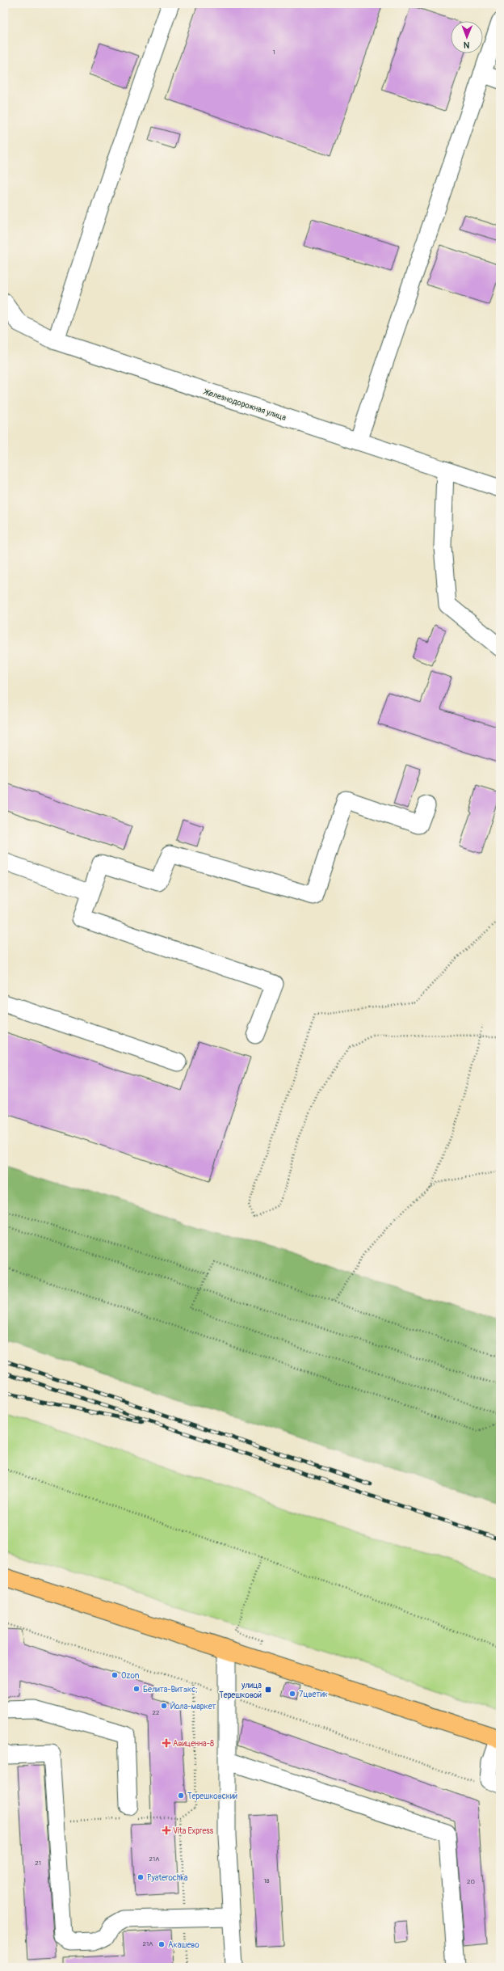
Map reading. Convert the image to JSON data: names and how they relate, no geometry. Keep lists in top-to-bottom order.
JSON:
{
  "streets": {
    "street": ["Железнодорожная улица"]
  },
  "places": {
    "other": [
      "Ozon",
      "Белита-Витэкс;",
      "7цветик",
      "Йола-маркет",
      "Терешковский",
      "Pyaterochka",
      "Акашево"
    ],
    "transit": ["улица Терешковой"],
    "health": ["Авиценна-8", "Vita Express"]
  },
  "house_numbers": [
    "1",
    "22",
    "21А",
    "21",
    "18",
    "20",
    "21А"
  ],
  "north": "bottom"
}
